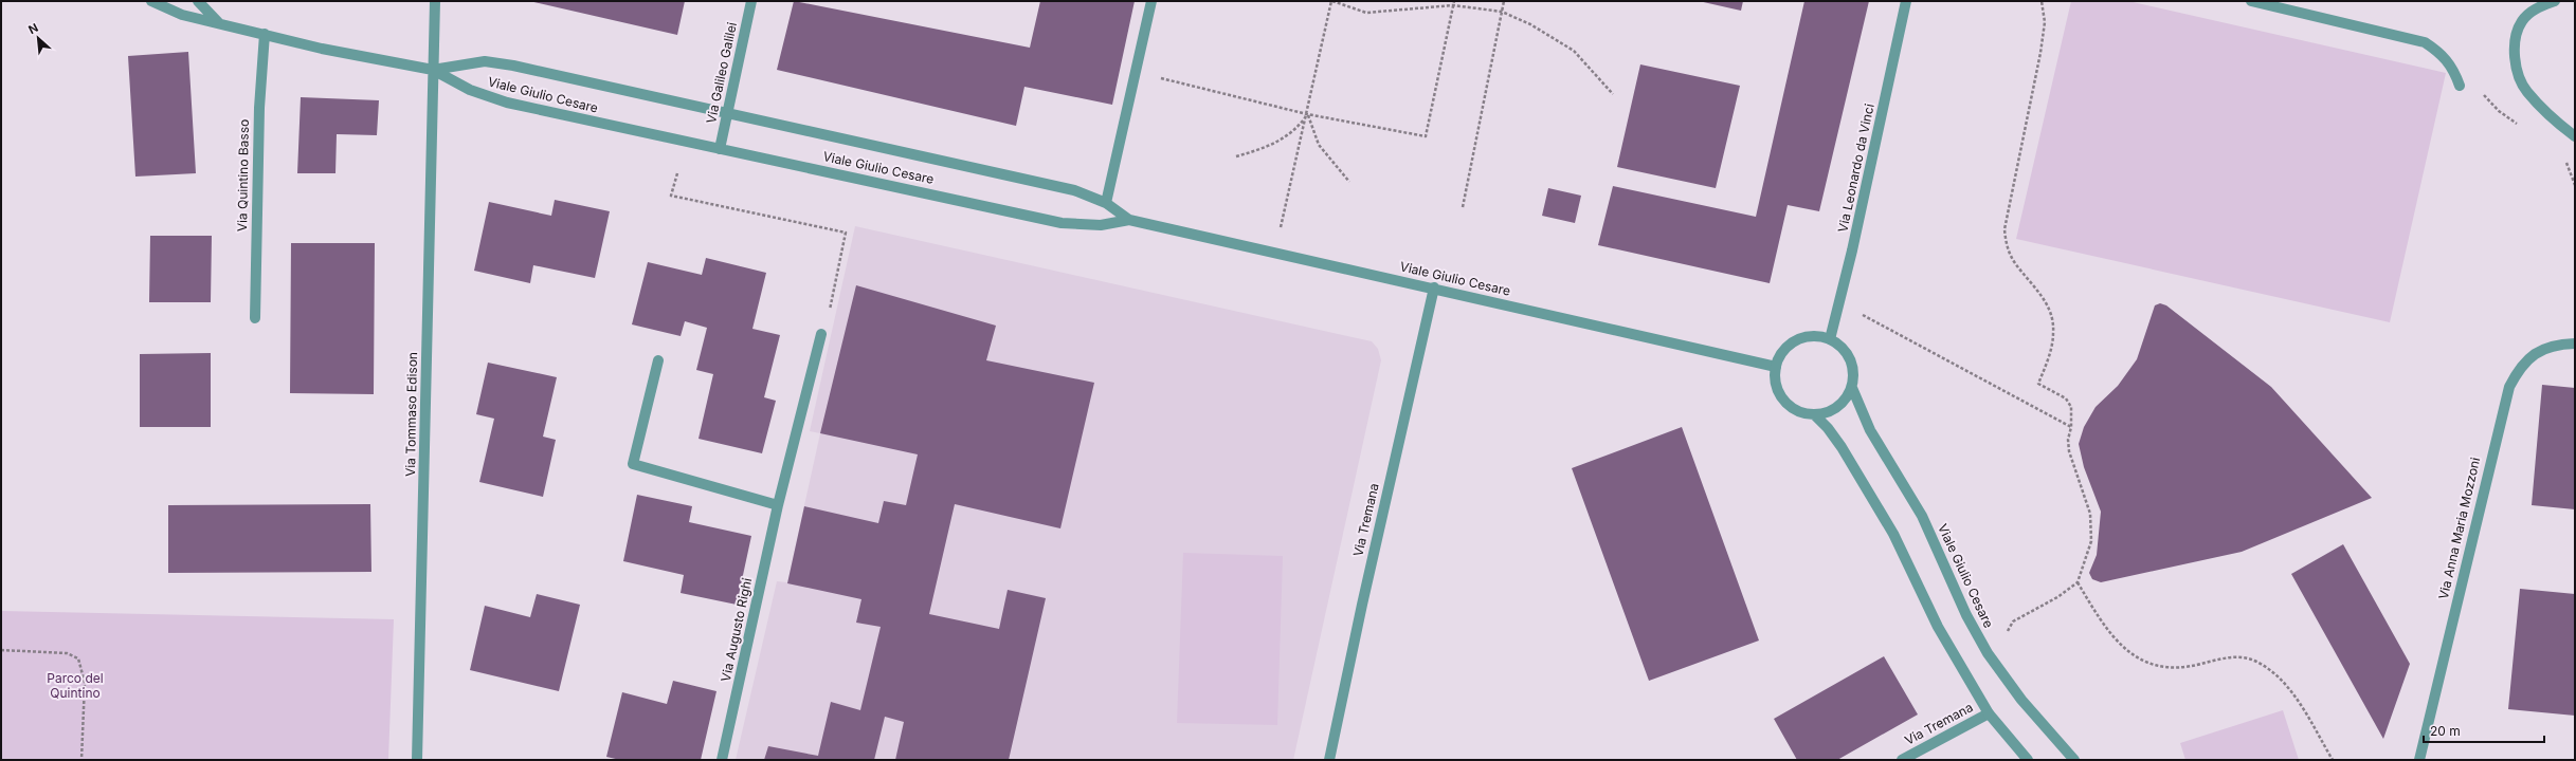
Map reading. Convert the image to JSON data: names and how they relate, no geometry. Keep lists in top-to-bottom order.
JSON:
{
  "streets": {
    "street": [
      "Via Galileo Galilei",
      "Viale Giulio Cesare",
      "Via Leonardo da Vinci",
      "Via Quintino Basso",
      "Via Tommaso Edison",
      "Via Tremana",
      "Via Anna Maria Mozzoni",
      "Via Augusto Righi"
    ]
  },
  "crossings": [
    ["Via Galileo Galilei", "Viale Giulio Cesare"],
    ["Viale Giulio Cesare", "Via Leonardo da Vinci"],
    ["Viale Giulio Cesare", "Via Tommaso Edison"],
    ["Viale Giulio Cesare", "Via Tremana"]
  ],
  "parks": ["Parco del Quintino"],
  "scale_bar": "20 m",
  "north": "top left"
}
